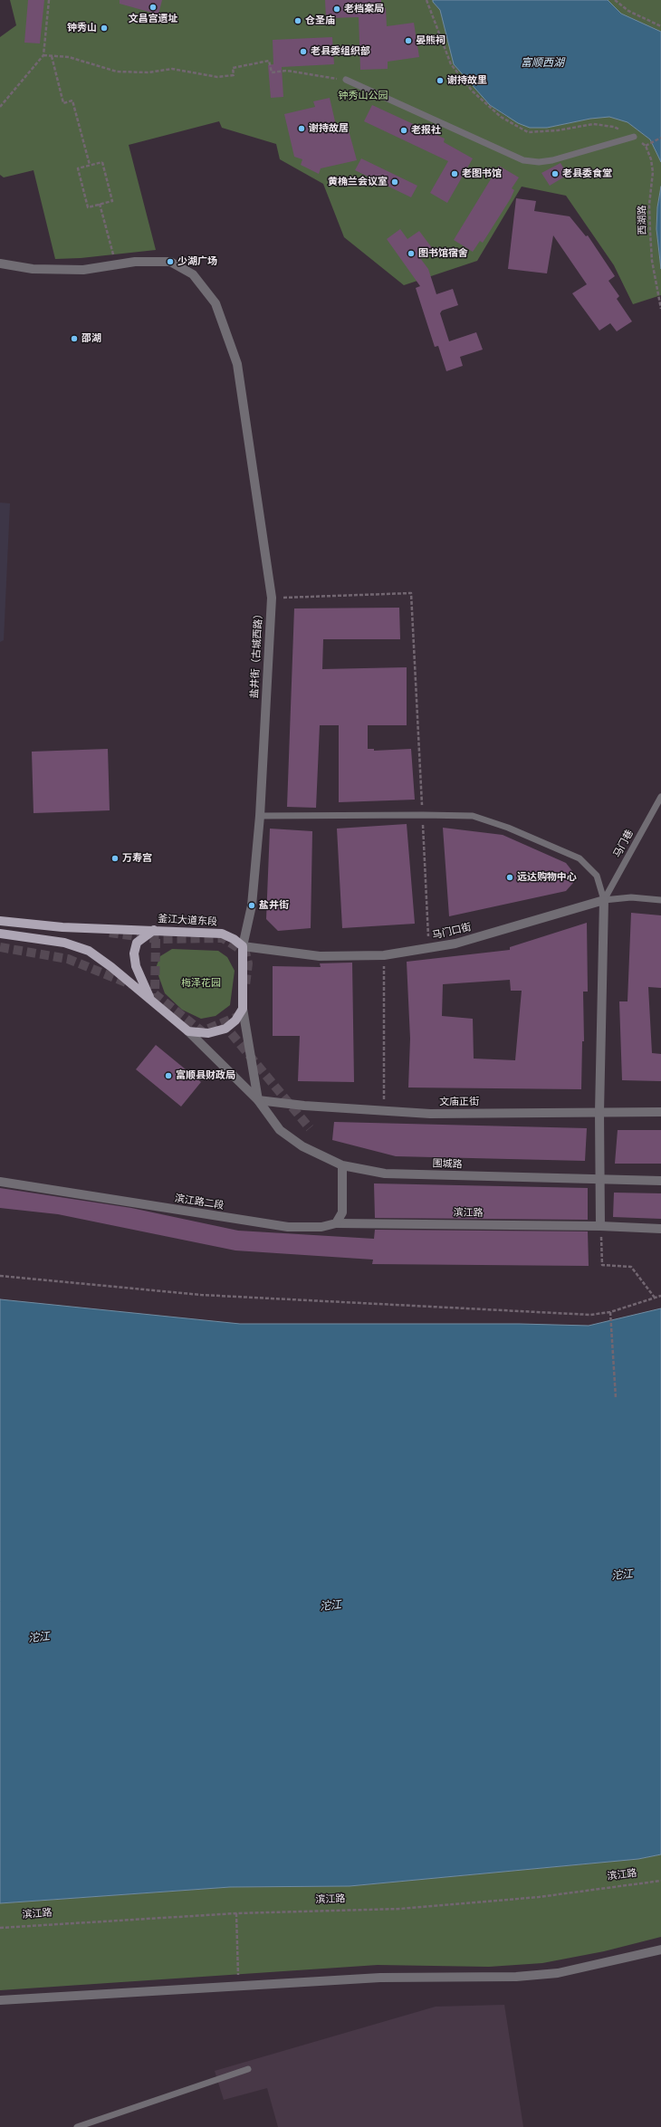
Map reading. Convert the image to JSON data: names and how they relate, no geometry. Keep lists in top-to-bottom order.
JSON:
{
  "streets": {
    "main road": ["釜江大道东段"],
    "street": [
      "盐井街（古城西路）",
      "马门口街",
      "文庙正街",
      "围城路",
      "滨江路二段",
      "滨江路"
    ],
    "lane": ["马门巷"],
    "path": ["西湖路"]
  },
  "crossings": [
    ["盐井街（古城西路）", "釜江大道东段"],
    ["盐井街（古城西路）", "马门口街"],
    ["盐井街（古城西路）", "围城路"],
    ["马门巷", "马门口街"],
    ["釜江大道东段", "马门口街"],
    ["釜江大道东段", "围城路"],
    ["马门口街", "围城路"],
    ["文庙正街", "围城路"],
    ["滨江路二段", "滨江路"]
  ],
  "water": ["富顺西湖", "沱江"],
  "parks": ["钟秀山公园", "梅泽花园"],
  "places": [
    "文昌宫遗址",
    "老档案局",
    "仓圣庙",
    "钟秀山",
    "晏熊祠",
    "老县委组织部",
    "谢持故里",
    "谢持故居",
    "老报社",
    "老图书馆",
    "老县委食堂",
    "黄桷兰会议室",
    "图书馆宿舍",
    "少湖广场",
    "邵湖",
    "万寿宫",
    "远达购物中心",
    "盐井街",
    "富顺县财政局"
  ]
}
